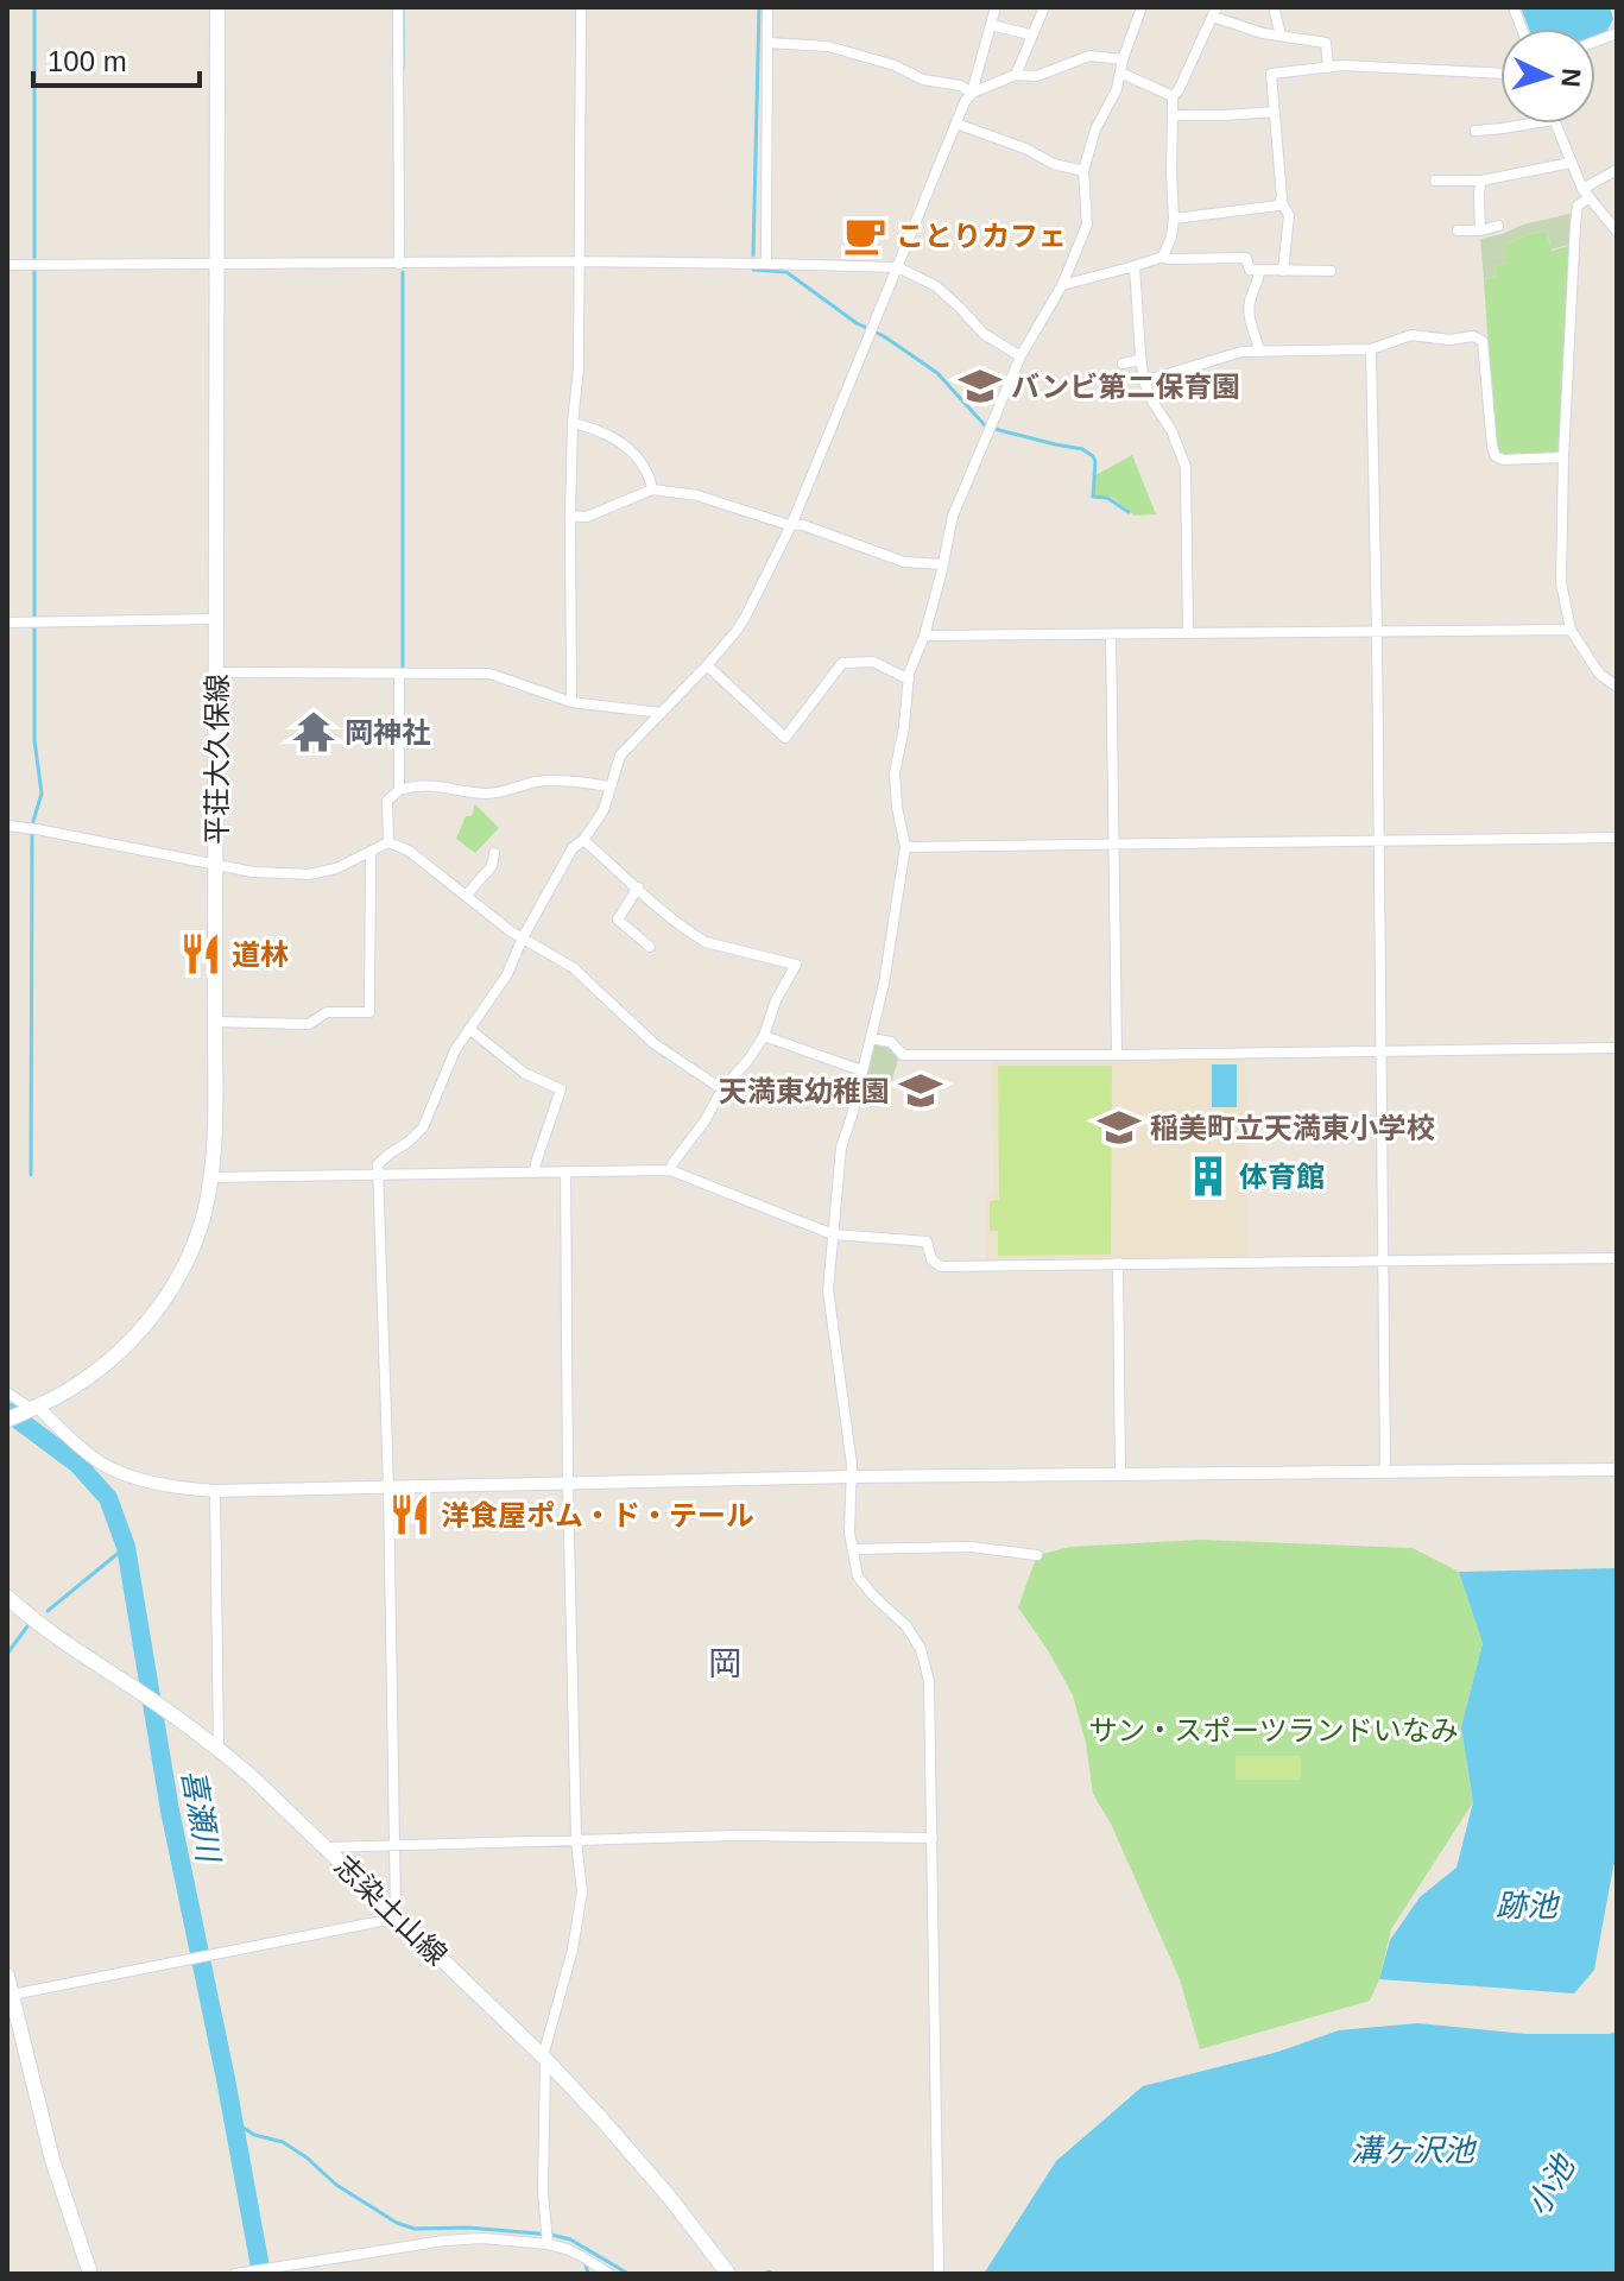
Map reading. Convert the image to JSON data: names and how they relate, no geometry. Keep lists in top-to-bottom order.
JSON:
{
  "streets": {
    "main road": ["平荘大久保線", "志染土山線"]
  },
  "districts": ["岡"],
  "water": [
    "喜瀬川",
    "跡池",
    "溝ヶ沢池",
    "小池"
  ],
  "parks": ["サン・スポーツランドいなみ"],
  "places": {
    "cafe": ["ことりカフェ"],
    "school or university": ["バンビ第二保育園", "天満東幼稚園", "稲美町立天満東小学校"],
    "temple": ["岡神社"],
    "restaurant": ["道林", "洋食屋ポム・ド・テール"],
    "building": ["体育館"]
  },
  "scale_bar": "100 m",
  "north": "right"
}
